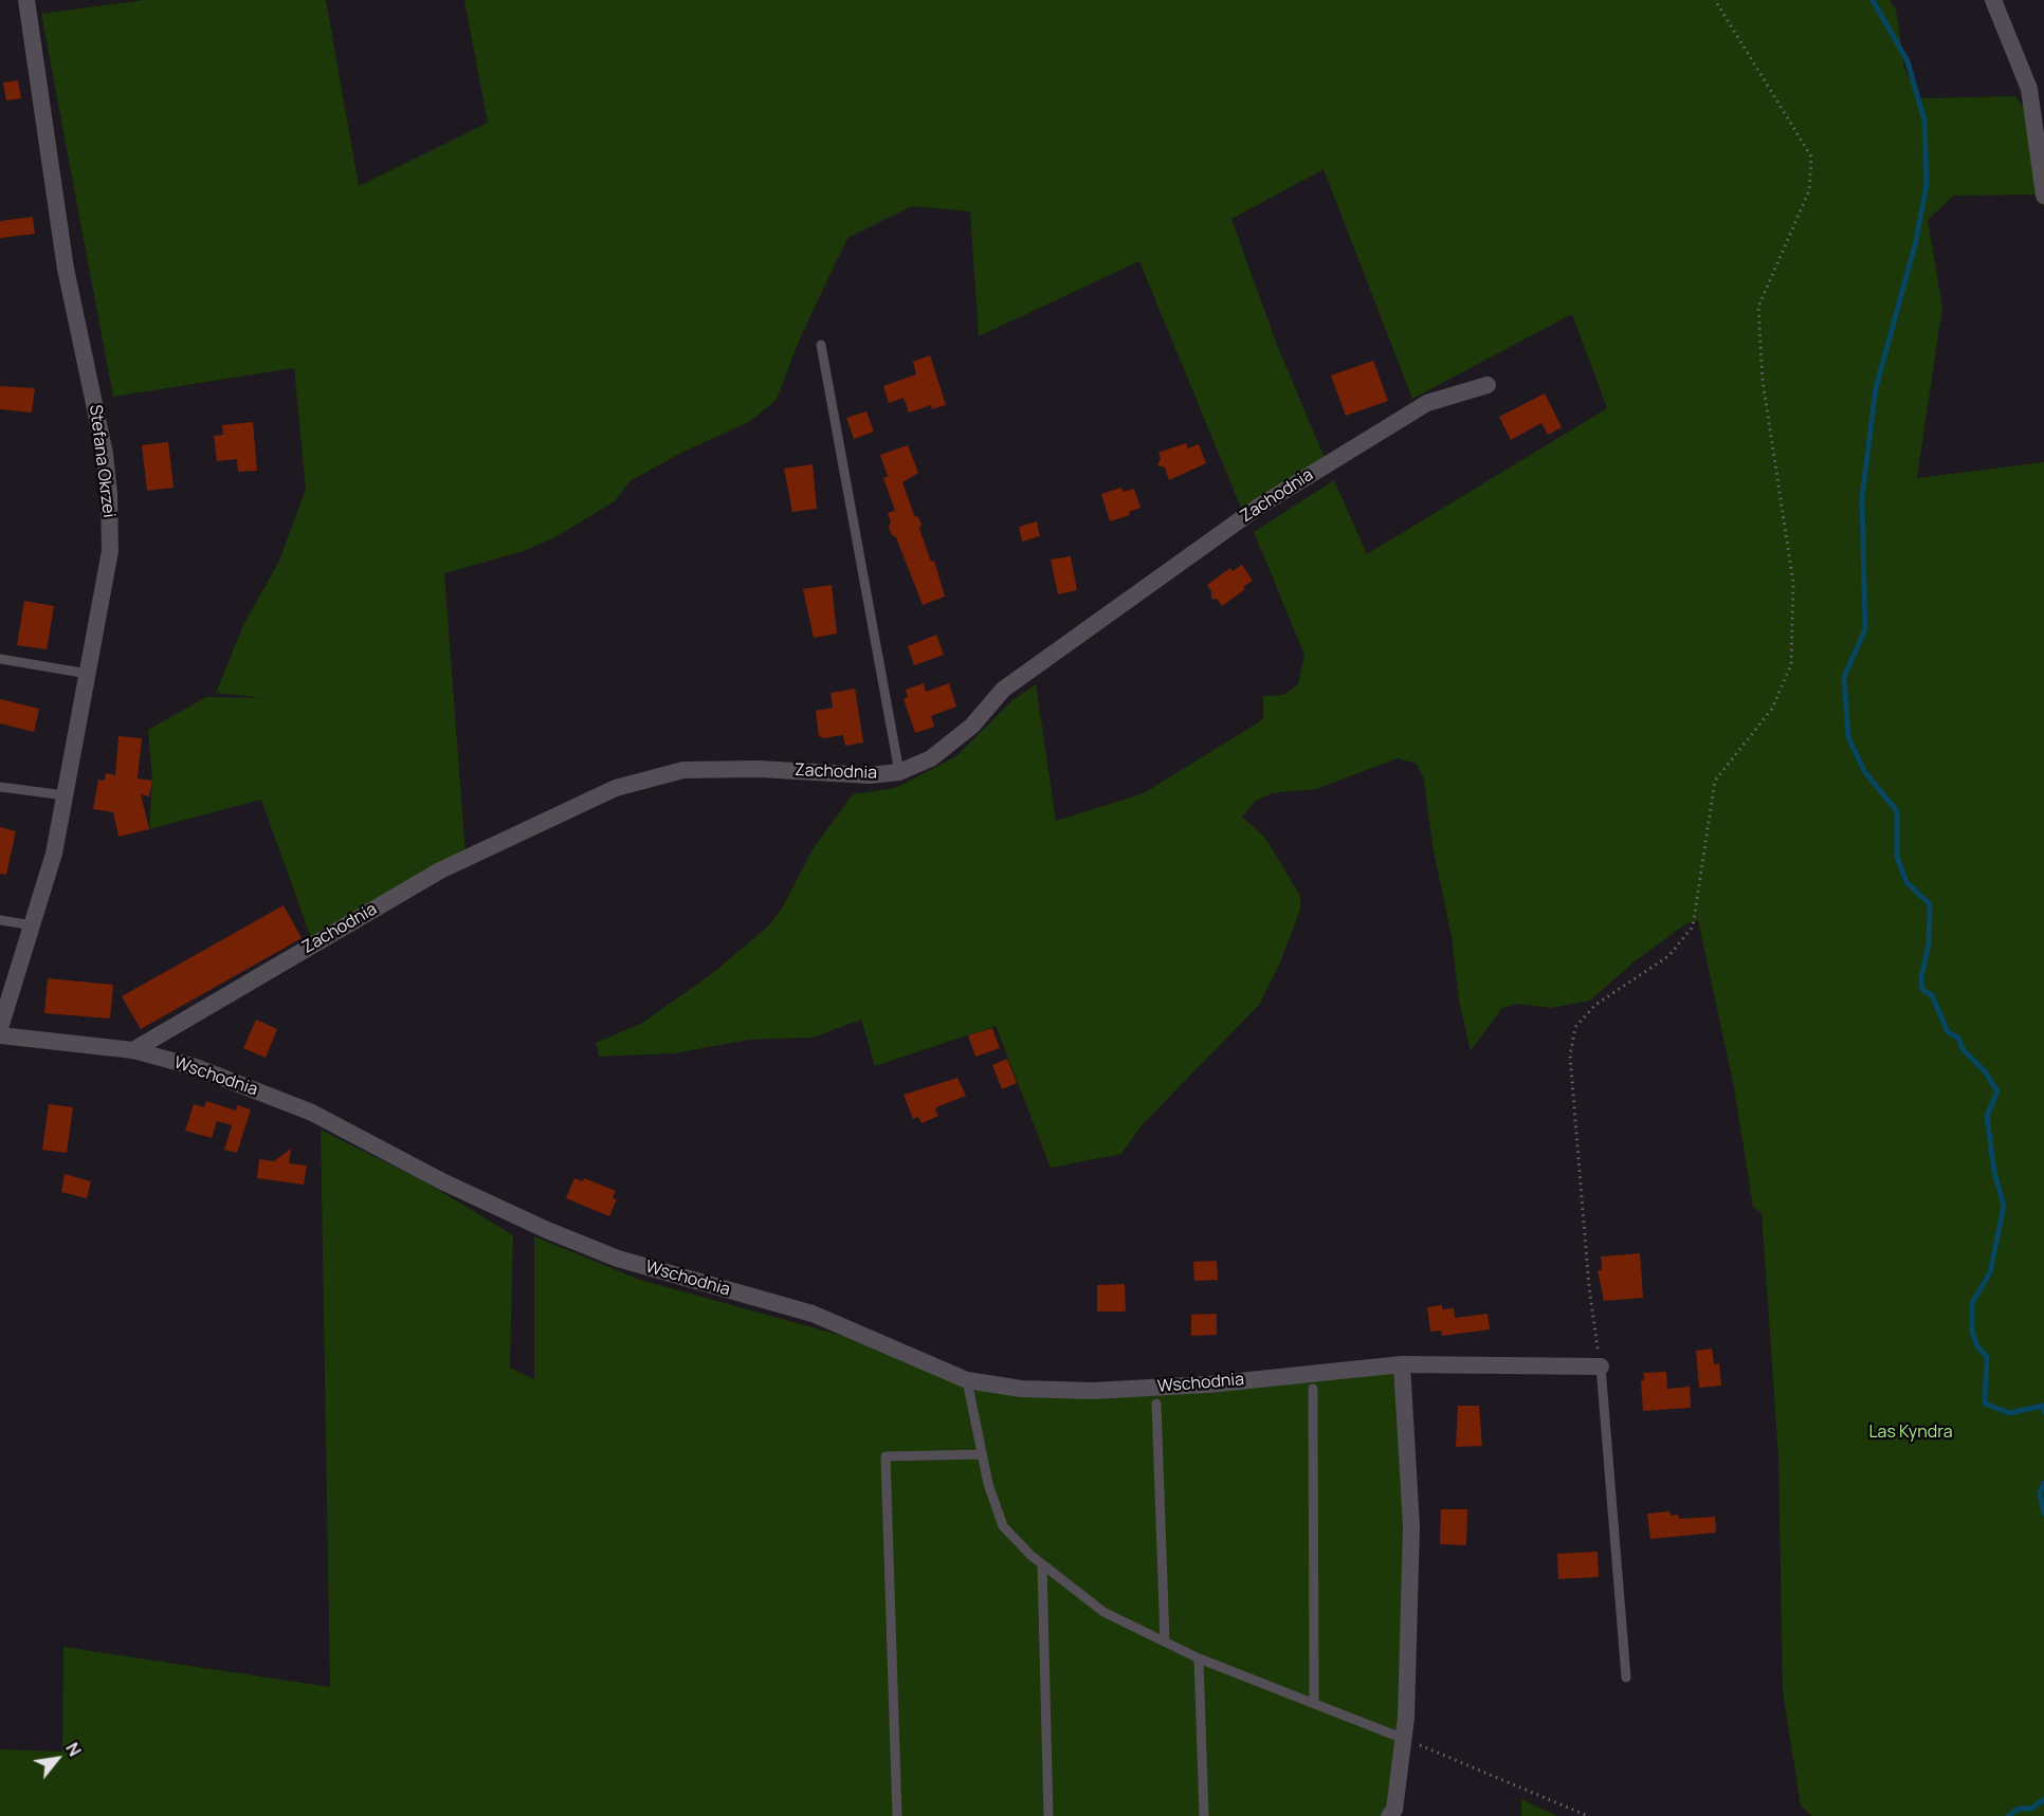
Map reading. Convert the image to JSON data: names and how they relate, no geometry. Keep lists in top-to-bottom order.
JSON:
{
  "streets": {
    "street": ["Stefana Okrzei", "Zachodnia", "Wschodnia"]
  },
  "crossings": [
    ["Zachodnia", "Wschodnia"]
  ],
  "parks": ["Las Kyndra"],
  "north": "top right"
}
